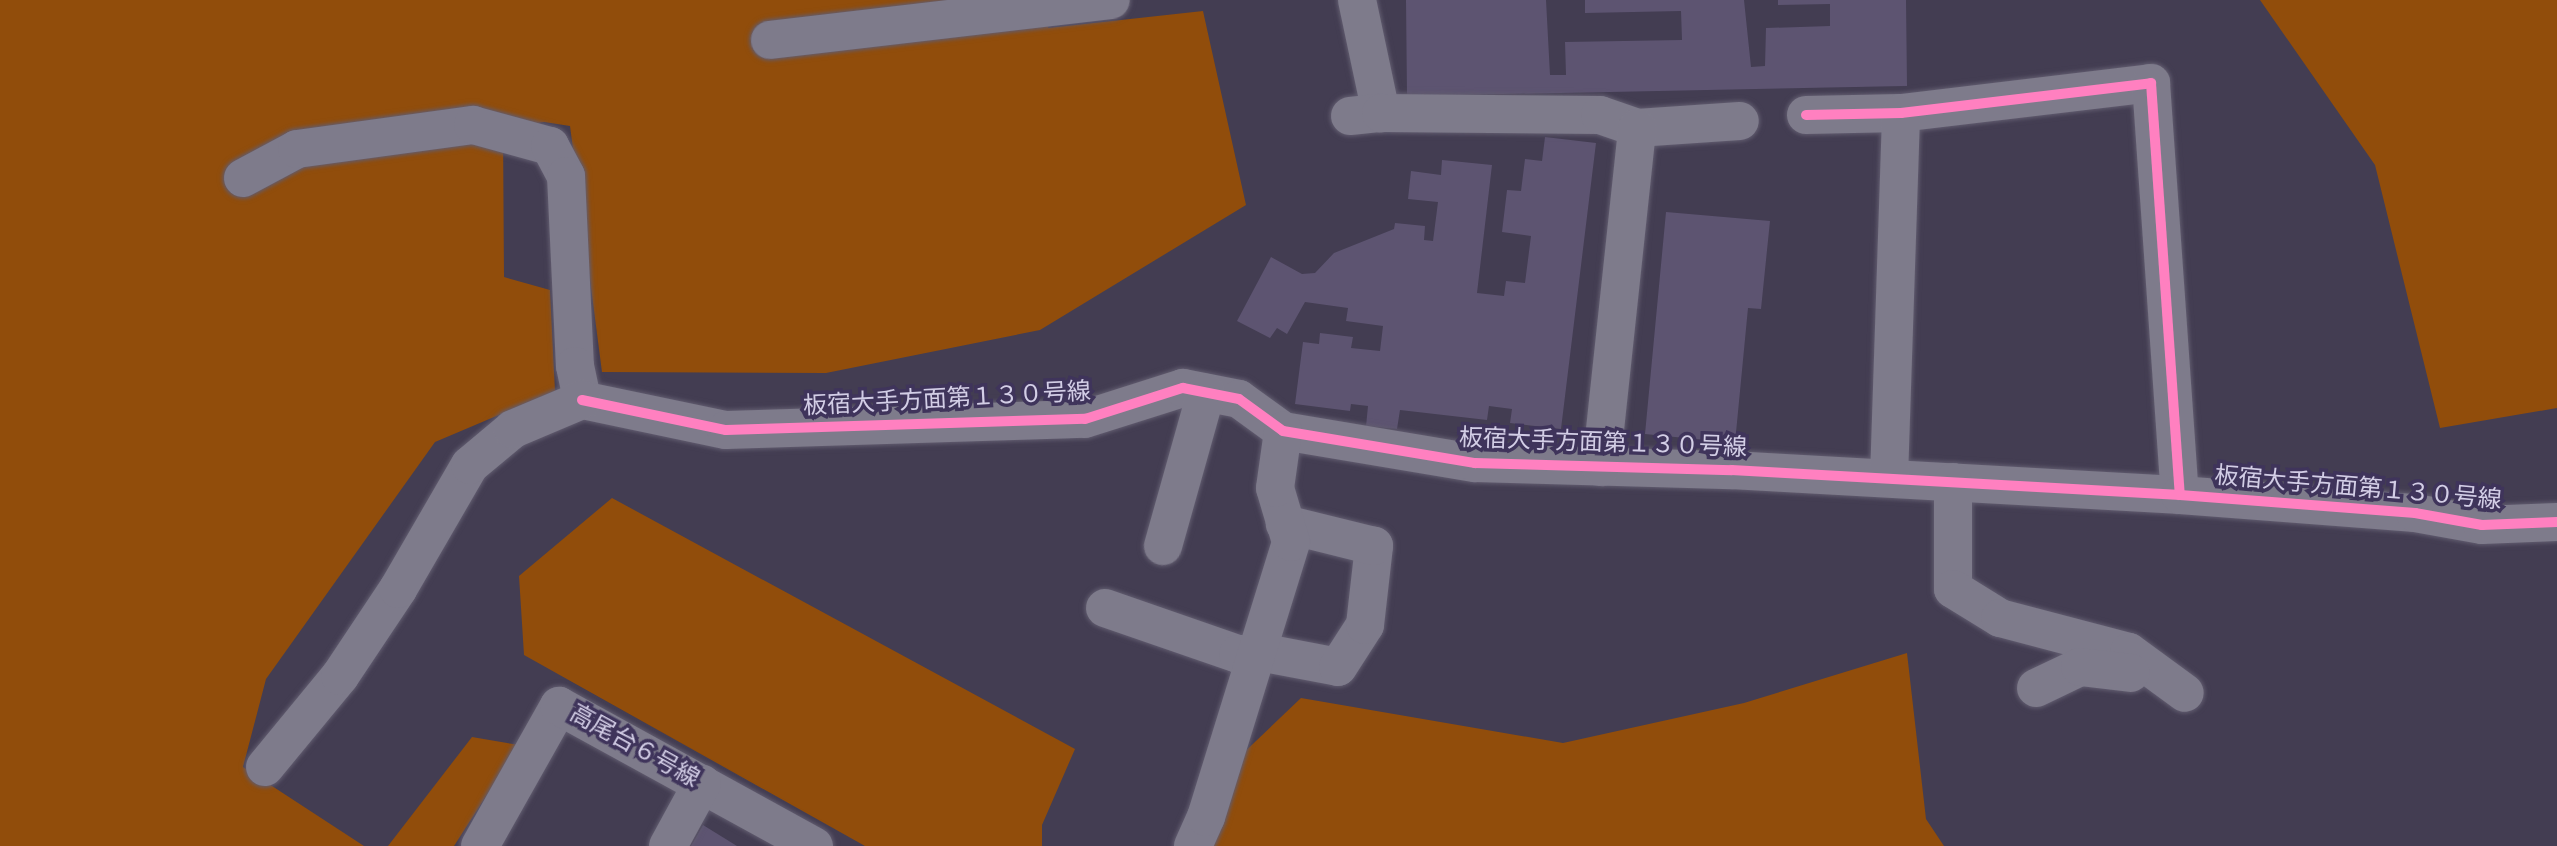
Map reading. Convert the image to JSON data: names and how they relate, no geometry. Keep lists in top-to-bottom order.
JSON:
{
  "streets": {
    "street": ["板宿大手方面第１３０号線", "高尾台６号線"]
  }
}
